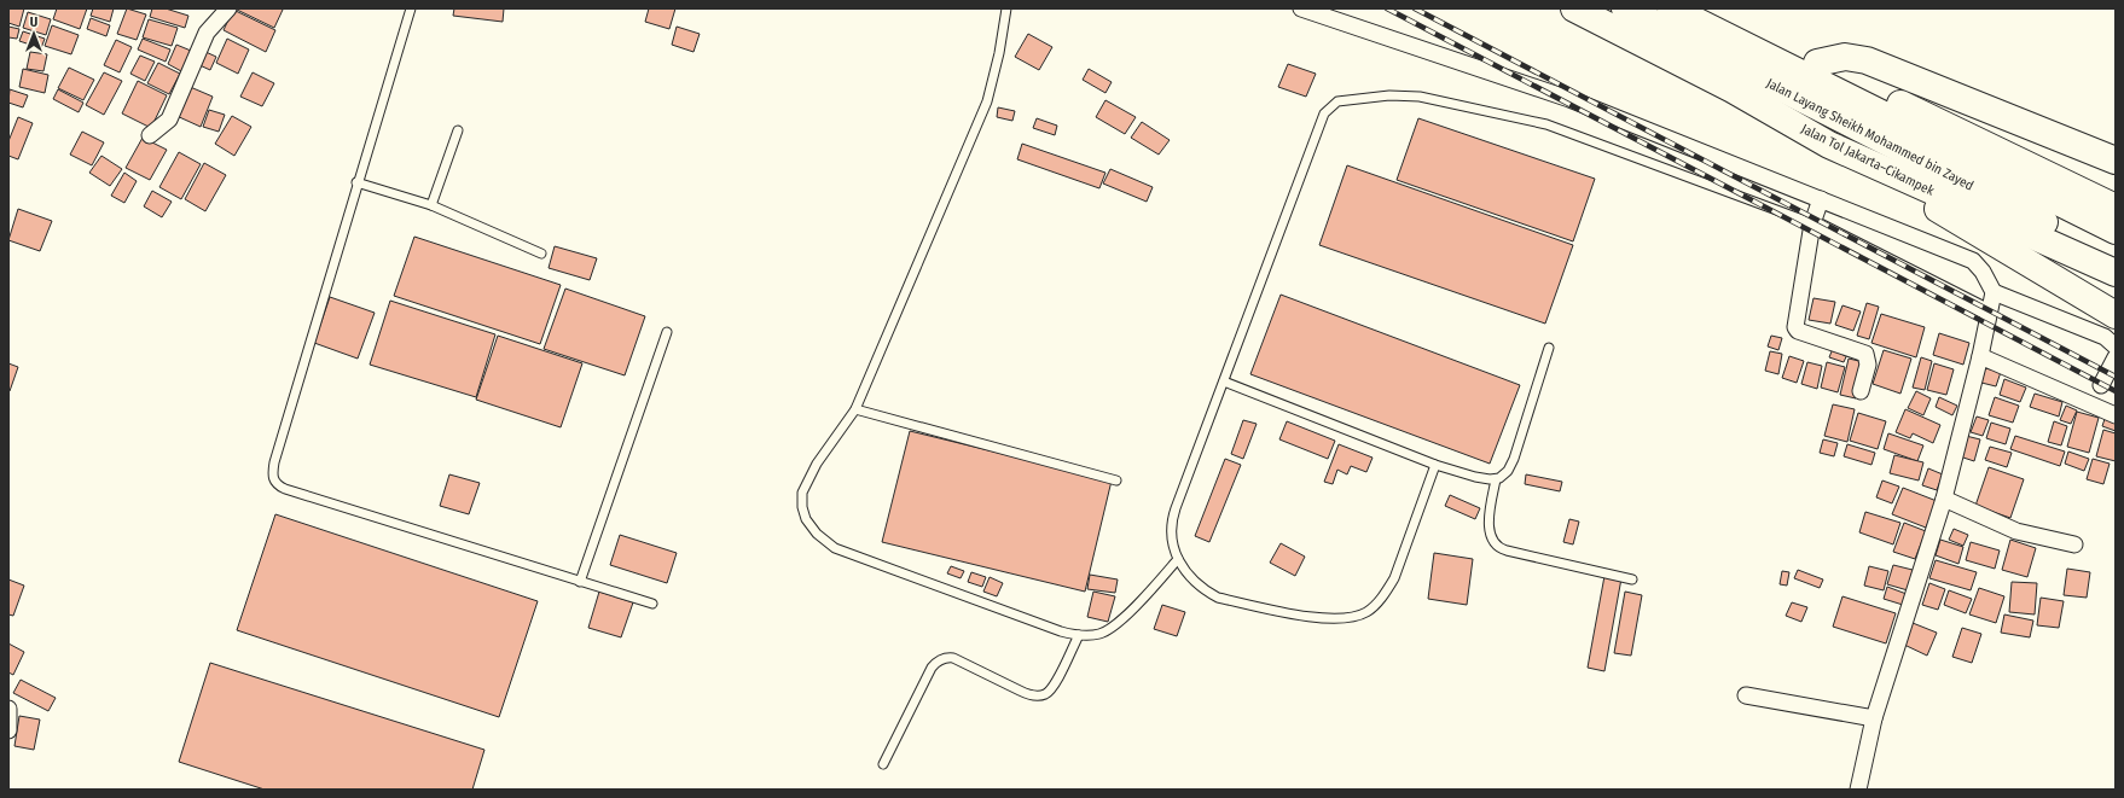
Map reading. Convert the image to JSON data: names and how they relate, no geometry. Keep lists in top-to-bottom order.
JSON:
{
  "streets": {
    "highway": ["Jalan Layang Sheikh Mohammed bin Zayed", "Jalan Tol Jakarta–Cikampek"]
  },
  "north": "top"
}
